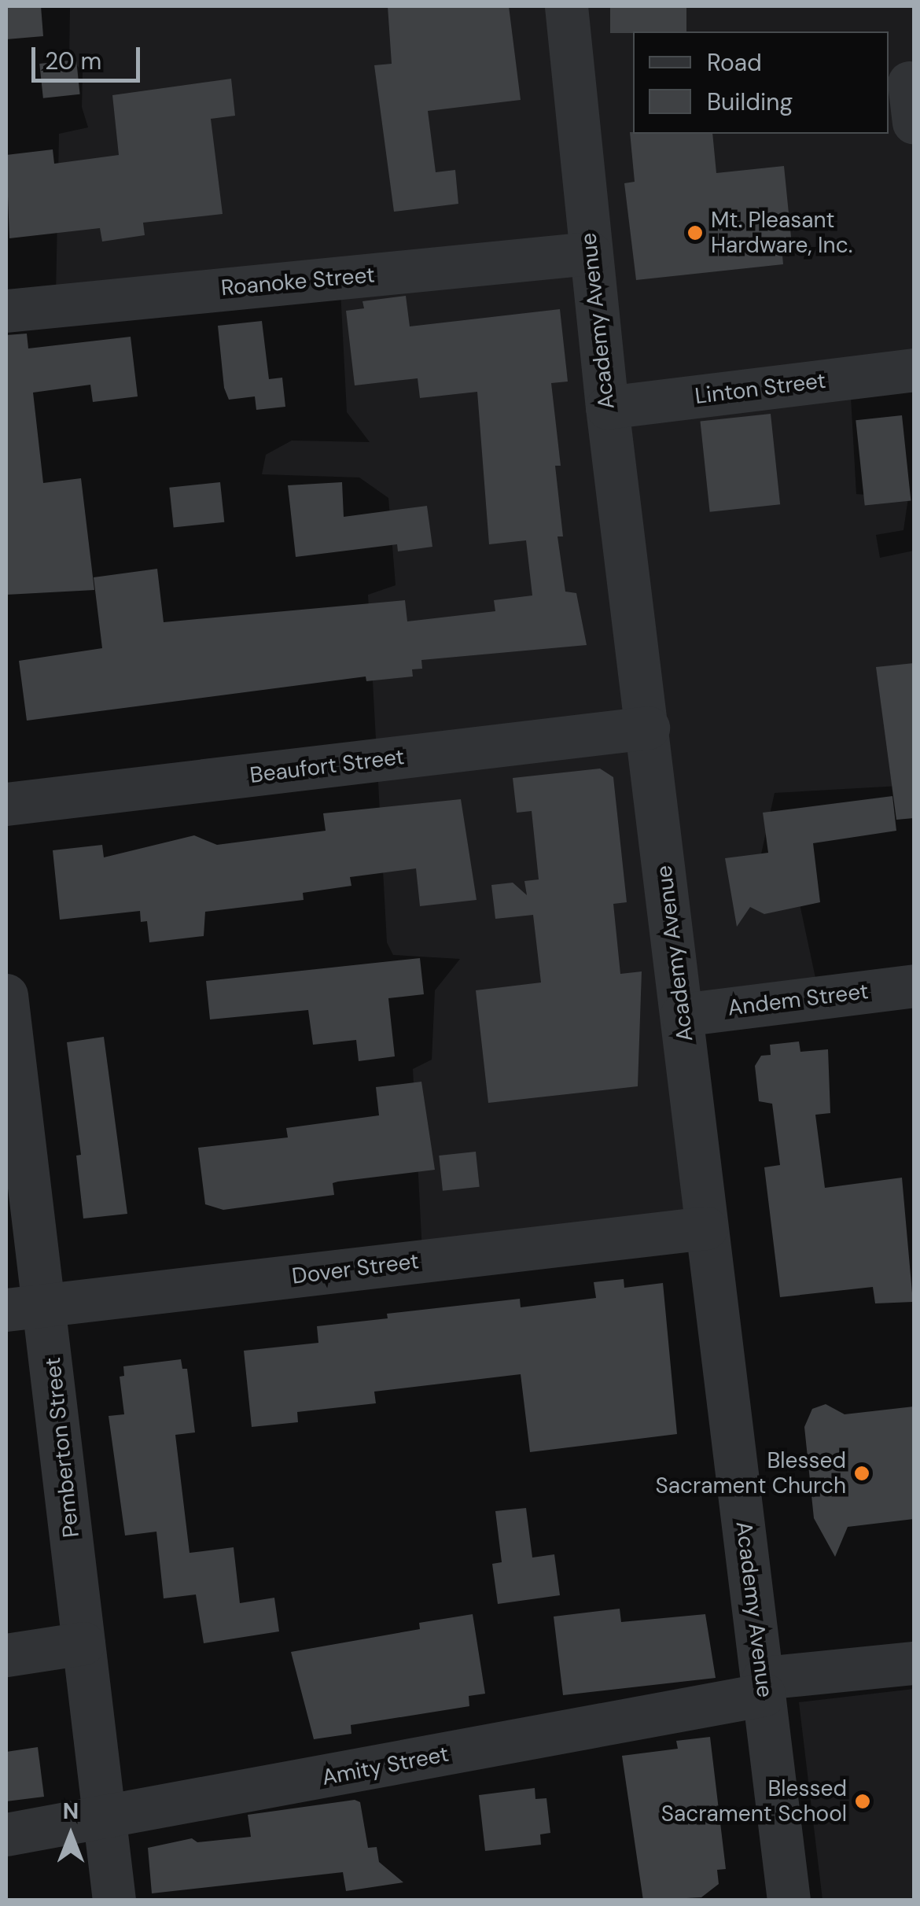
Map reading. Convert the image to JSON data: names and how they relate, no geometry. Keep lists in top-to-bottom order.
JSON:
{
  "streets": {
    "street": [
      "Roanoke Street",
      "Academy Avenue",
      "Linton Street",
      "Beaufort Street",
      "Andem Street",
      "Dover Street",
      "Pemberton Street",
      "Amity Street"
    ]
  },
  "crossings": [
    ["Roanoke Street", "Academy Avenue"],
    ["Academy Avenue", "Linton Street"],
    ["Academy Avenue", "Beaufort Street"],
    ["Academy Avenue", "Andem Street"],
    ["Academy Avenue", "Dover Street"],
    ["Academy Avenue", "Amity Street"],
    ["Dover Street", "Pemberton Street"],
    ["Pemberton Street", "Amity Street"]
  ],
  "places": ["Mt. Pleasant Hardware, Inc.", "Blessed Sacrament Church", "Blessed Sacrament School"],
  "legend": ["Road", "Building"],
  "scale_bar": "20 m",
  "north": "top"
}
